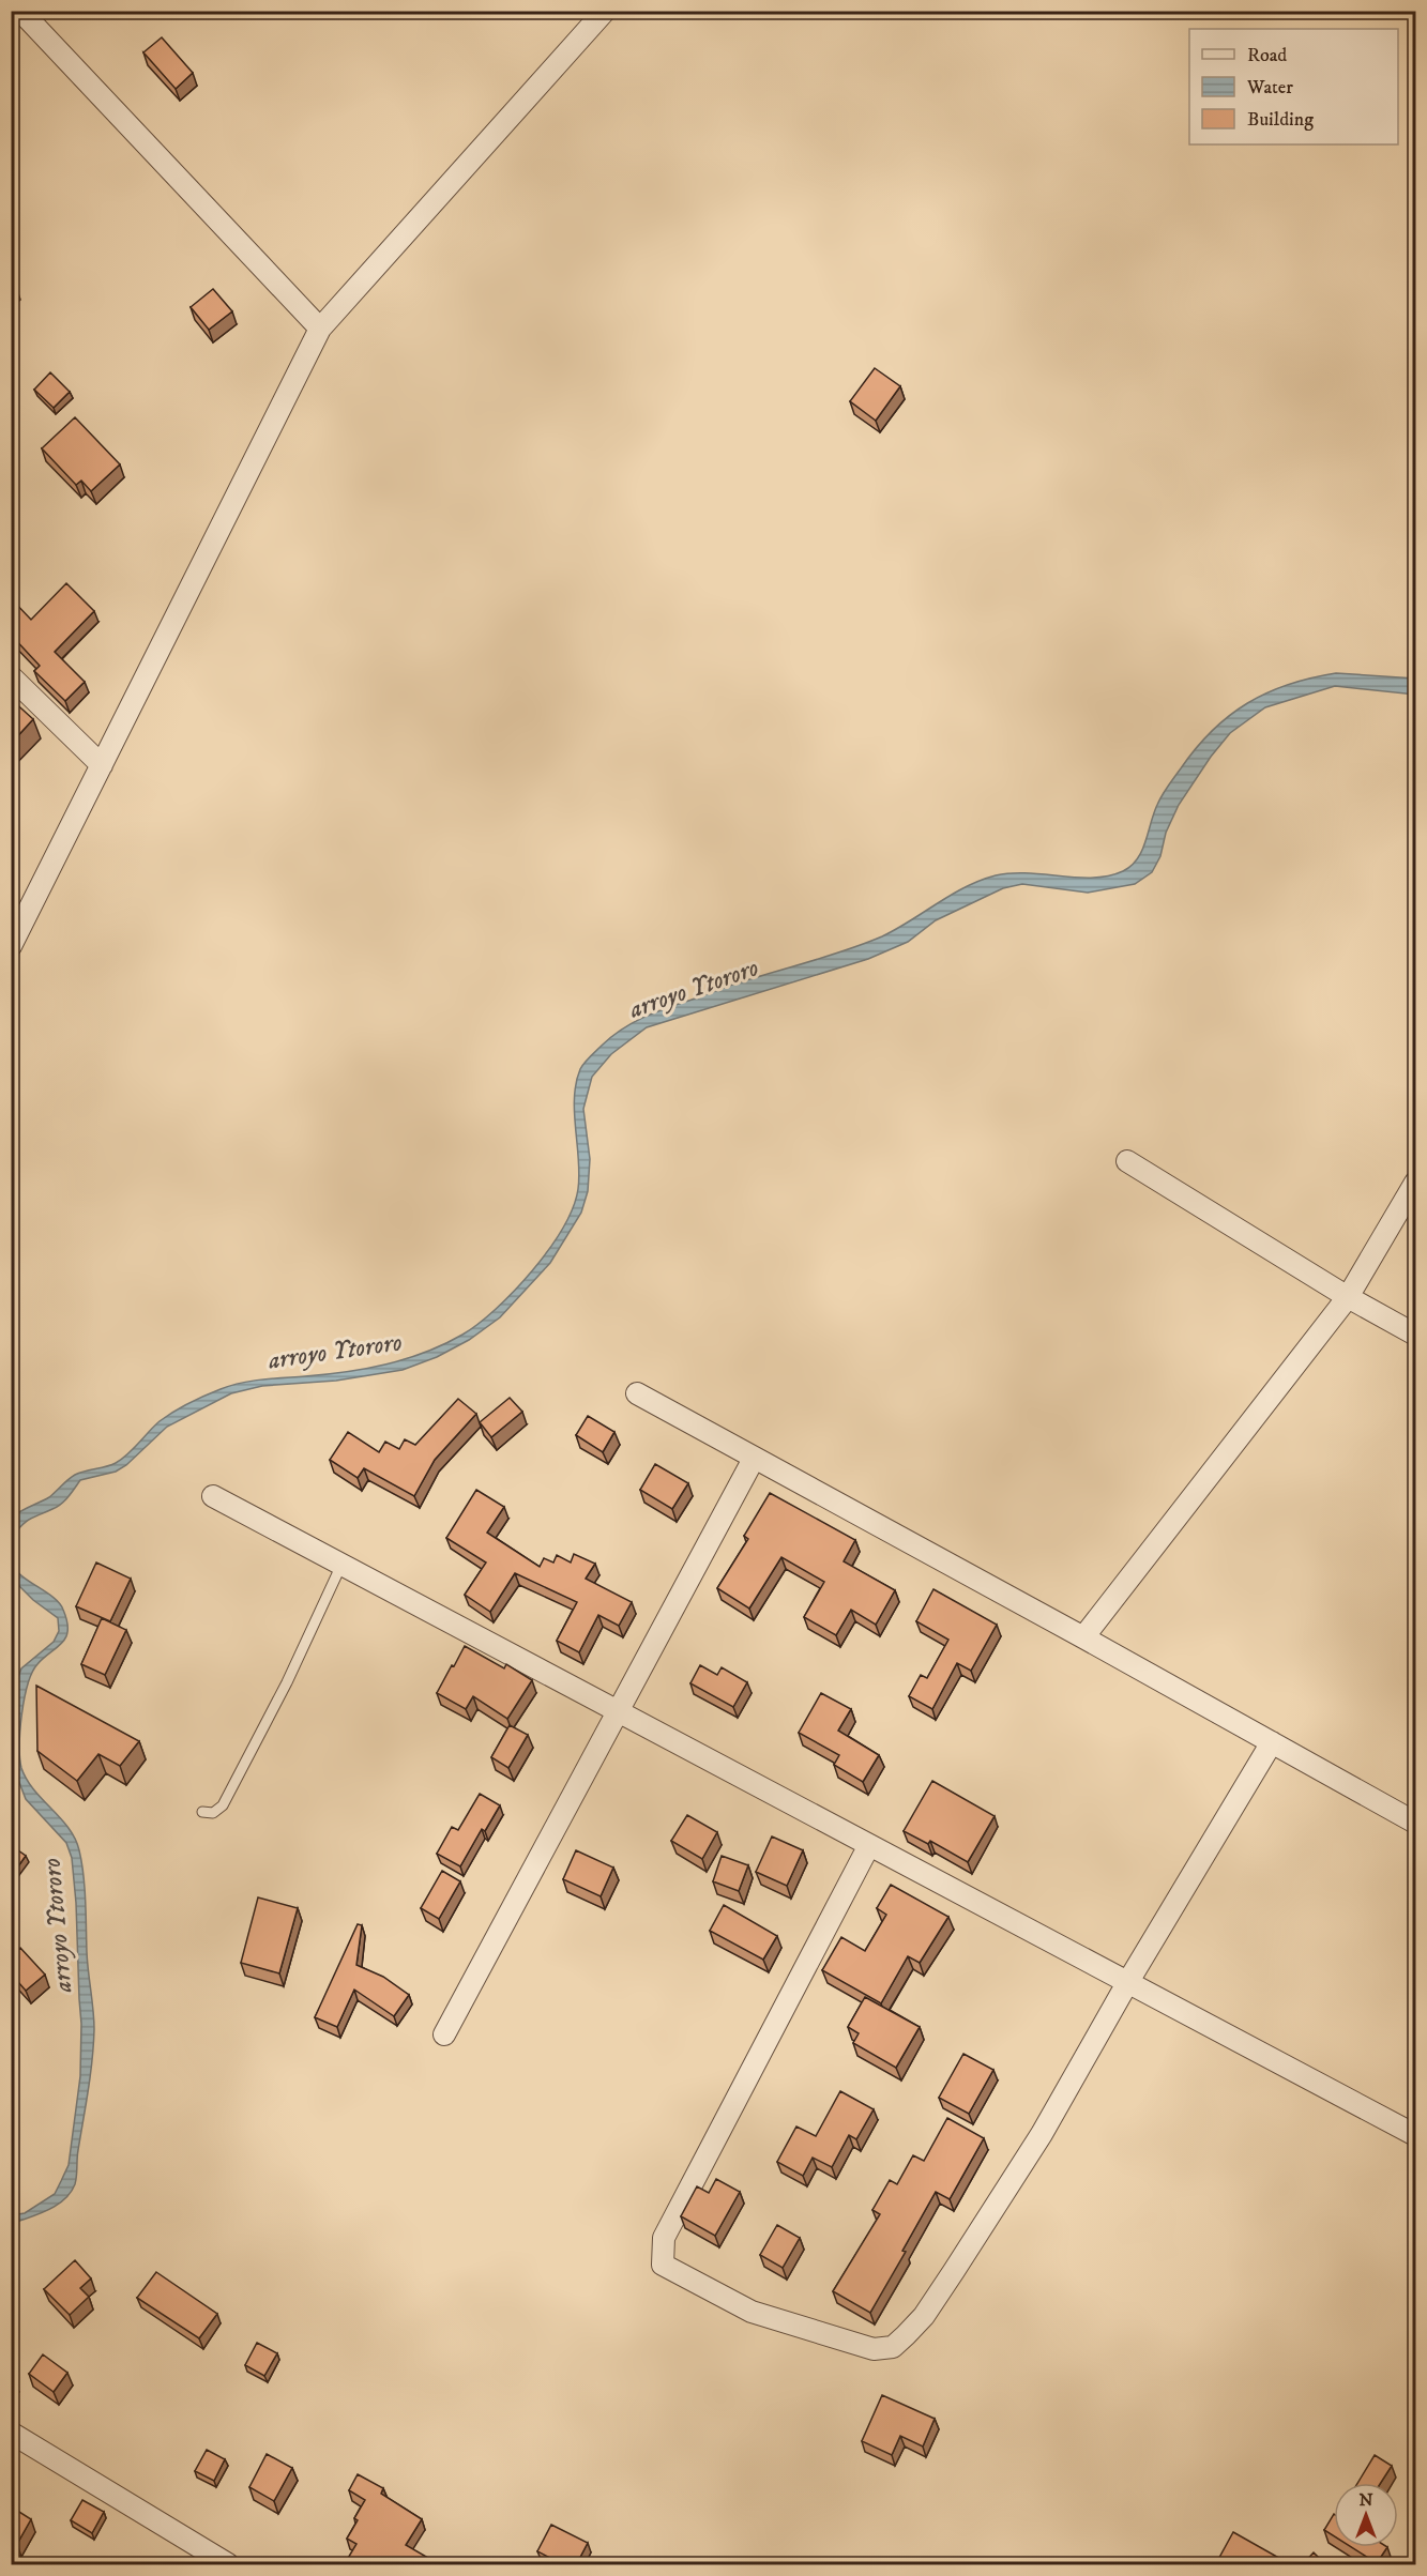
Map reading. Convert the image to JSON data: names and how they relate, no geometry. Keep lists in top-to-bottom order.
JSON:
{
  "water": ["arroyo Ytororo"],
  "legend": ["Road", "Water", "Building"],
  "north": "top"
}
